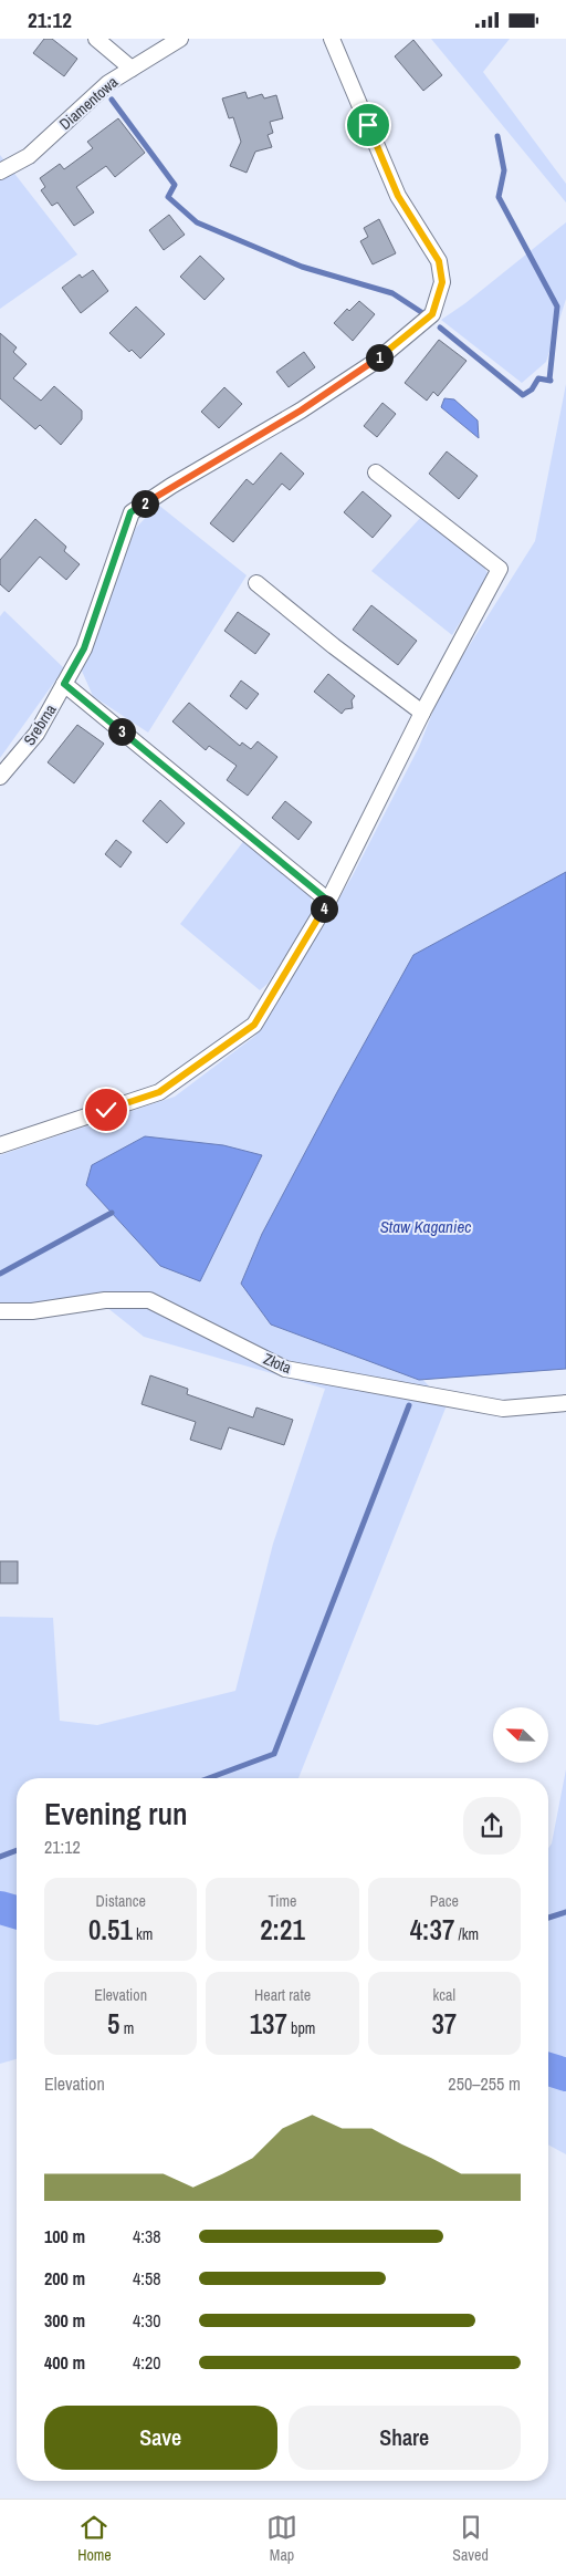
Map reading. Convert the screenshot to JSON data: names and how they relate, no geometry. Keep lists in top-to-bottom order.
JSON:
{
  "streets": {
    "street": ["Diamentowa", "Srebrna", "Złota"]
  },
  "water": ["Staw Kaganiec"],
  "north": "top left",
  "page": {
    "status": "21:12",
    "pins": [
      "1",
      "2",
      "3",
      "4"
    ],
    "heading": ["Evening run", "21:12"],
    "stats": [
      ["Distance", "0.51 km"],
      ["Time", "2:21"],
      ["Pace", "4:37 /km"],
      ["Elevation", "5 m"],
      ["Heart rate", "137 bpm"],
      ["kcal", "37"]
    ],
    "chart": ["Elevation", "250–255 m"],
    "list": [
      {
        "name": "100 m",
        "note": "4:38"
      },
      {
        "name": "200 m",
        "note": "4:58"
      },
      {
        "name": "300 m",
        "note": "4:30"
      },
      {
        "name": "400 m",
        "note": "4:20"
      }
    ],
    "buttons": ["Save", "Share"],
    "tabs": ["Home", "Map", "Saved"]
  }
}
